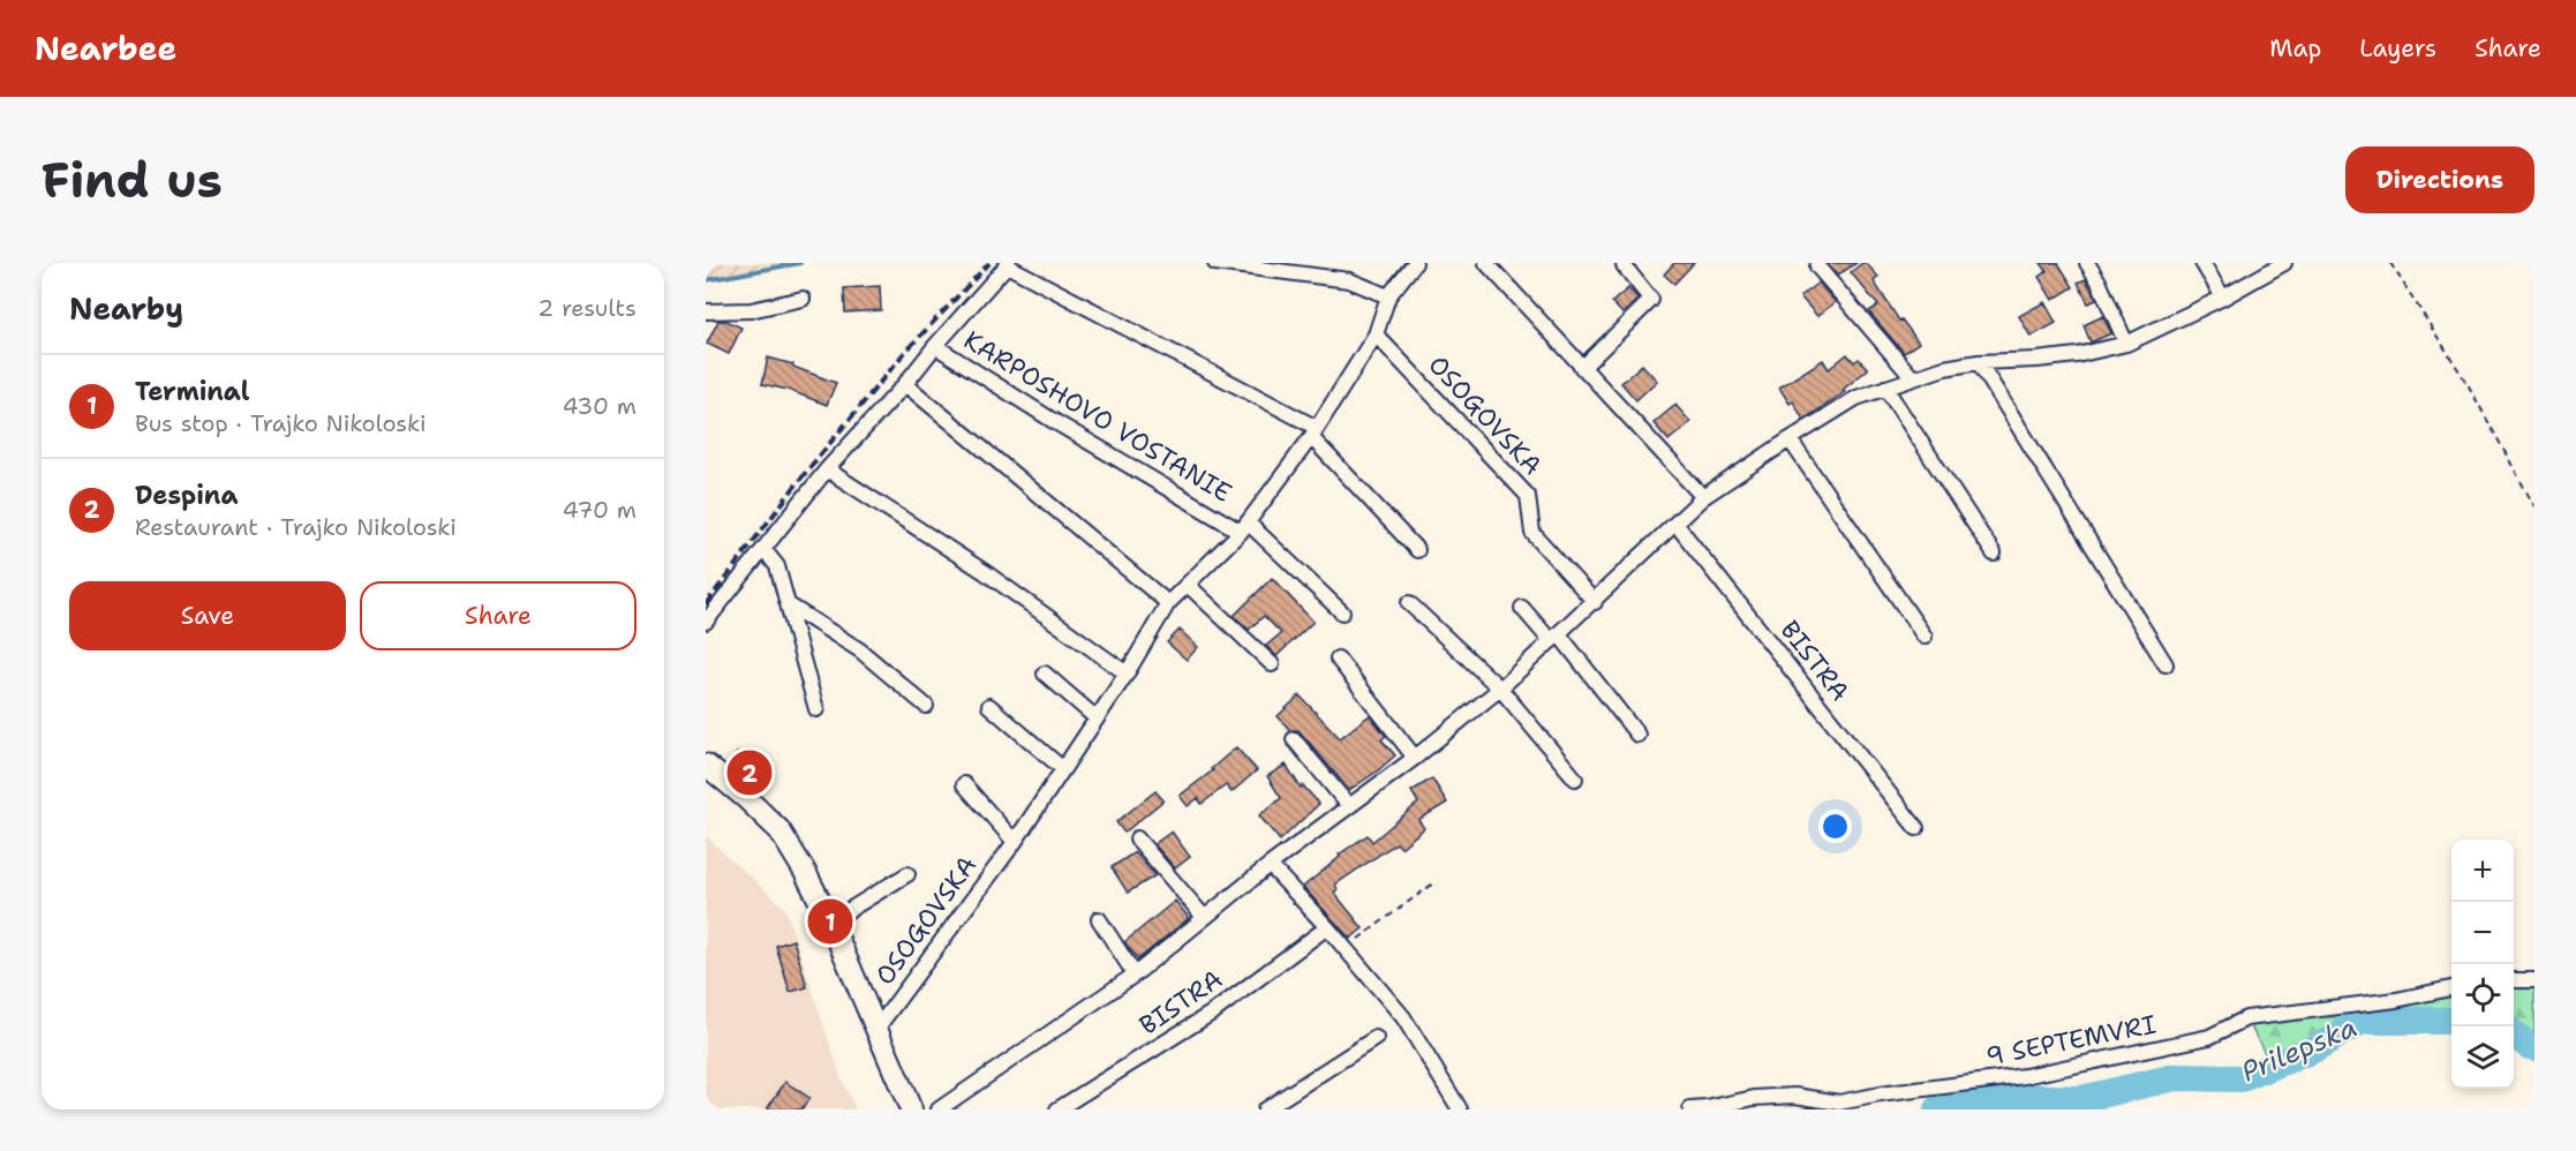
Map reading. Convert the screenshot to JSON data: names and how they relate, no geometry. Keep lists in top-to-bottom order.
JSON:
{
  "streets": {
    "street": [
      "OSOGOVSKA",
      "KARPOSHOVO VOSTANIE",
      "BISTRA",
      "9 SEPTEMVRI"
    ]
  },
  "crossings": [
    ["OSOGOVSKA", "KARPOSHOVO VOSTANIE"],
    ["OSOGOVSKA", "BISTRA"]
  ],
  "water": ["Prilepska"],
  "page": {
    "header": "Nearbee",
    "nav": ["Map", "Layers", "Share"],
    "buttons": [
      "Directions",
      ["Save", "Share"]
    ],
    "title": "Find us",
    "heading": ["Nearby", "2 results"],
    "list": [
      {
        "mark": "1",
        "name": "Terminal",
        "note": "Bus stop · Trajko Nikoloski",
        "value": "430 m"
      },
      {
        "mark": "2",
        "name": "Despina",
        "note": "Restaurant · Trajko Nikoloski",
        "value": "470 m"
      }
    ],
    "pins": ["2", "1"],
    "map_buttons": ["+", "−"]
  }
}
